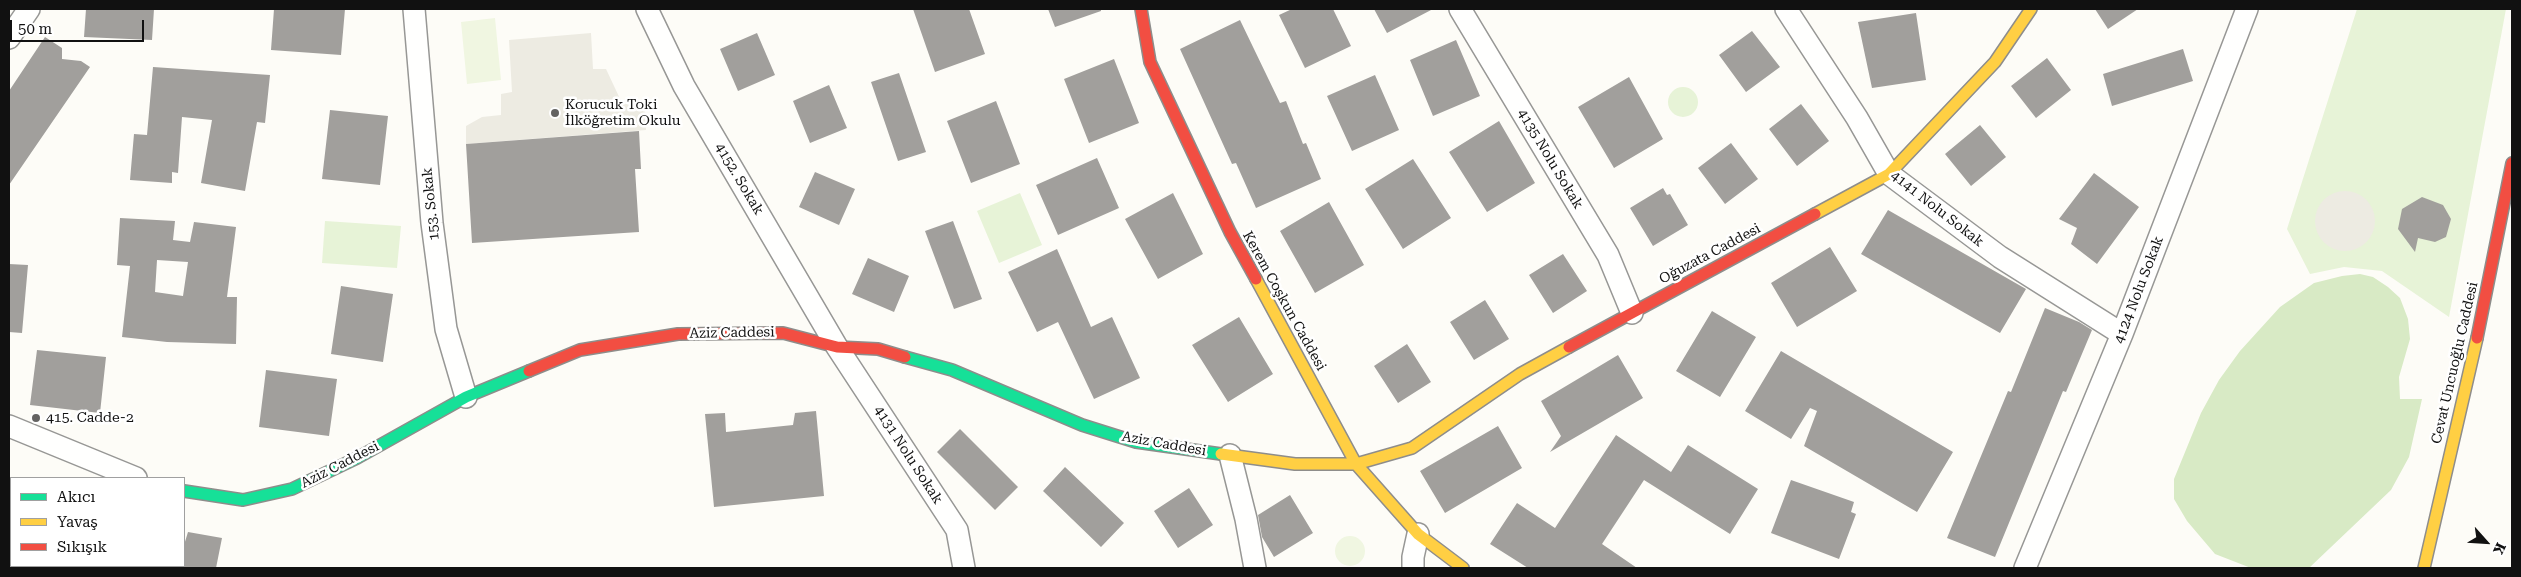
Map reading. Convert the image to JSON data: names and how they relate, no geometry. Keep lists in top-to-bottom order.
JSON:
{
  "streets": {
    "street": [
      "4135 Nolu Sokak",
      "4152. Sokak",
      "153. Sokak",
      "4141 Nolu Sokak",
      "Oğuzata Caddesi",
      "4124 Nolu Sokak",
      "Kerem Coşkun Caddesi",
      "Aziz Caddesi",
      "Cevat Uncuoğlu Caddesi",
      "4131 Nolu Sokak"
    ]
  },
  "crossings": [
    ["4135 Nolu Sokak", "Oğuzata Caddesi"],
    ["4152. Sokak", "Aziz Caddesi"],
    ["4152. Sokak", "4131 Nolu Sokak"],
    ["153. Sokak", "Aziz Caddesi"],
    ["4141 Nolu Sokak", "Oğuzata Caddesi"],
    ["4141 Nolu Sokak", "4124 Nolu Sokak"],
    ["Oğuzata Caddesi", "Kerem Coşkun Caddesi"],
    ["Oğuzata Caddesi", "Aziz Caddesi"],
    ["Kerem Coşkun Caddesi", "Aziz Caddesi"],
    ["Aziz Caddesi", "4131 Nolu Sokak"]
  ],
  "places": ["Korucuk Toki İlköğretim Okulu", "415. Cadde-2"],
  "legend": ["Akıcı", "Yavaş", "Sıkışık"],
  "scale_bar": "50 m",
  "north": "bottom right"
}
